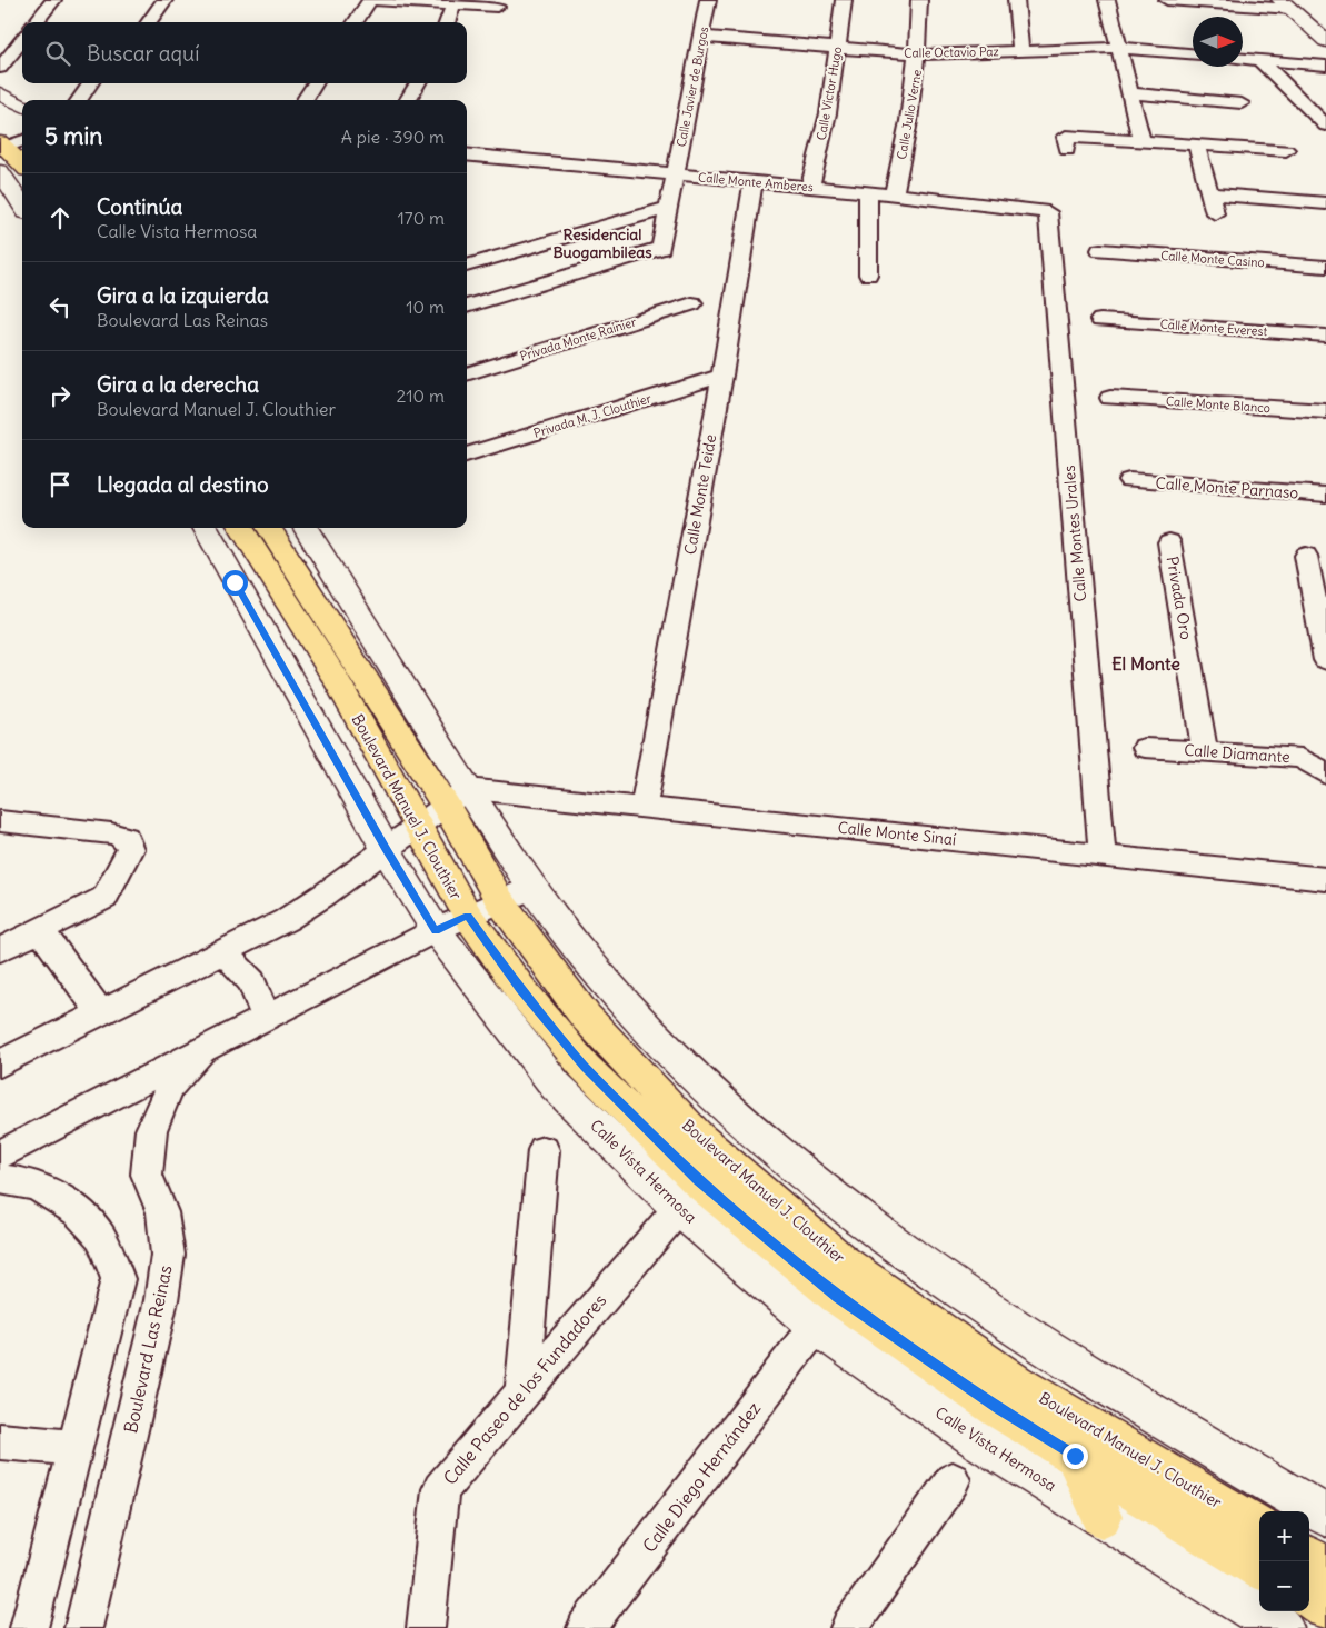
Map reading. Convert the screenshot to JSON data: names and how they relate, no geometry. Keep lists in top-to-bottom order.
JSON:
{
  "streets": {
    "main road": ["Boulevard Manuel J. Clouthier"],
    "street": [
      "Calle Octavio Paz",
      "Calle Javier de Burgos",
      "Calle Víctor Hugo",
      "Calle Julio Verne",
      "Calle Monte Amberes",
      "Calle Monte Casino",
      "Calle Monte Everest",
      "Privada Monte Rainier",
      "Calle Monte Blanco",
      "Privada M. J. Clouthier",
      "Calle Monte Parnaso",
      "Calle Monte Teide",
      "Calle Montes Urales",
      "Privada Oro",
      "Calle Diamante",
      "Calle Monte Sinaí",
      "Calle Vista Hermosa",
      "Boulevard Las Reinas",
      "Calle Paseo de los Fundadores",
      "Calle Diego Hernández"
    ]
  },
  "crossings": [
    ["Calle Octavio Paz", "Calle Javier de Burgos"],
    ["Calle Octavio Paz", "Calle Víctor Hugo"],
    ["Calle Octavio Paz", "Calle Julio Verne"],
    ["Calle Javier de Burgos", "Calle Monte Amberes"],
    ["Calle Víctor Hugo", "Calle Monte Amberes"],
    ["Calle Julio Verne", "Calle Monte Amberes"],
    ["Calle Monte Amberes", "Calle Monte Teide"],
    ["Calle Monte Amberes", "Calle Montes Urales"],
    ["Privada M. J. Clouthier", "Calle Monte Teide"],
    ["Calle Monte Teide", "Calle Monte Sinaí"],
    ["Calle Montes Urales", "Calle Monte Sinaí"],
    ["Privada Oro", "Calle Diamante"],
    ["Boulevard Manuel J. Clouthier", "Calle Monte Sinaí"],
    ["Boulevard Manuel J. Clouthier", "Boulevard Las Reinas"],
    ["Calle Vista Hermosa", "Boulevard Las Reinas"],
    ["Calle Vista Hermosa", "Calle Paseo de los Fundadores"],
    ["Calle Vista Hermosa", "Calle Diego Hernández"]
  ],
  "districts": ["Residencial Buogambileas", "El Monte"],
  "north": "right",
  "page": {
    "search": "Buscar aquí",
    "heading": ["5 min", "A pie · 390 m"],
    "list": [
      ["Continúa", "Calle Vista Hermosa", "170 m"],
      ["Gira a la izquierda", "Boulevard Las Reinas", "10 m"],
      ["Gira a la derecha", "Boulevard Manuel J. Clouthier", "210 m"],
      "Llegada al destino"
    ],
    "map_buttons": ["+", "−"]
  }
}
